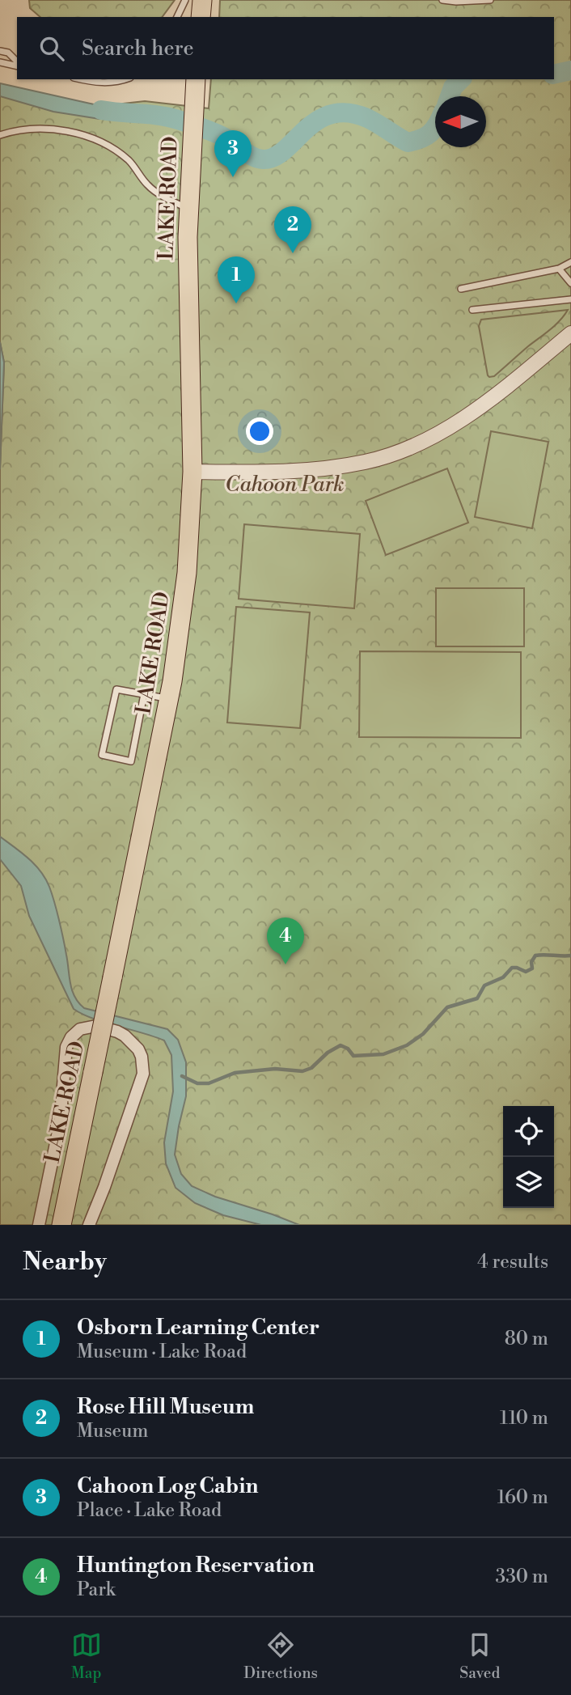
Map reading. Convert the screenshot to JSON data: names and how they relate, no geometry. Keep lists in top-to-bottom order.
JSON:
{
  "streets": {
    "main road": ["LAKE ROAD"]
  },
  "parks": ["Cahoon Park"],
  "north": "left",
  "page": {
    "search": "Search here",
    "pins": [
      "3",
      "2",
      "1",
      "4"
    ],
    "heading": ["Nearby", "4 results"],
    "list": [
      {
        "mark": "1",
        "name": "Osborn Learning Center",
        "note": "Museum · Lake Road",
        "value": "80 m"
      },
      {
        "mark": "2",
        "name": "Rose Hill Museum",
        "note": "Museum",
        "value": "110 m"
      },
      {
        "mark": "3",
        "name": "Cahoon Log Cabin",
        "note": "Place · Lake Road",
        "value": "160 m"
      },
      {
        "mark": "4",
        "name": "Huntington Reservation",
        "note": "Park",
        "value": "330 m"
      }
    ],
    "nav": ["Map", "Directions", "Saved"]
  }
}
